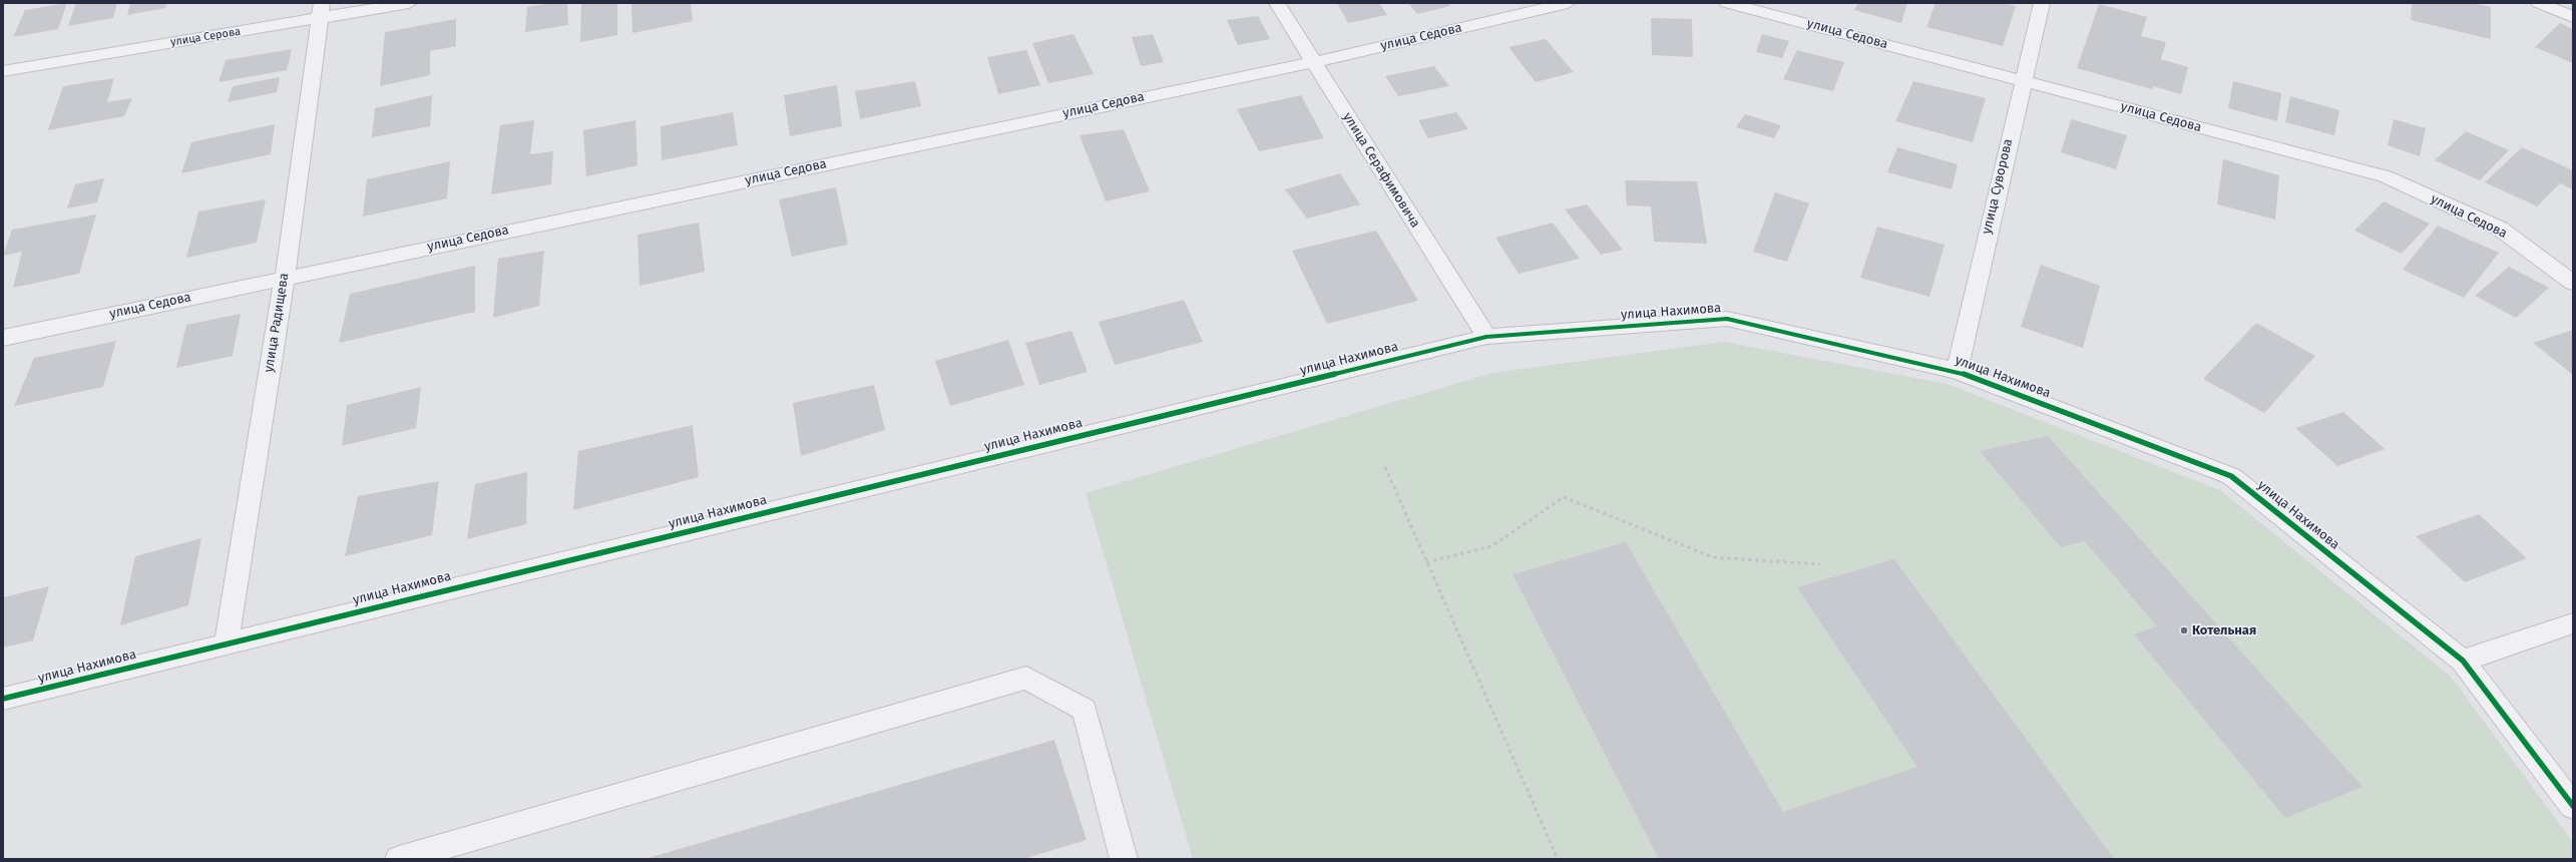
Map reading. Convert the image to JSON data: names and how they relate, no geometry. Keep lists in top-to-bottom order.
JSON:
{
  "streets": {
    "street": [
      "улица Седова",
      "улица Серова",
      "улица Серафимовича",
      "улица Суворова",
      "улица Нахимова",
      "улица Радищева"
    ]
  },
  "crossings": [
    ["улица Седова", "улица Серафимовича"],
    ["улица Седова", "улица Суворова"],
    ["улица Седова", "улица Радищева"],
    ["улица Серова", "улица Радищева"],
    ["улица Серафимовича", "улица Нахимова"],
    ["улица Суворова", "улица Нахимова"],
    ["улица Нахимова", "улица Радищева"]
  ],
  "places": ["Котельная"]
}
